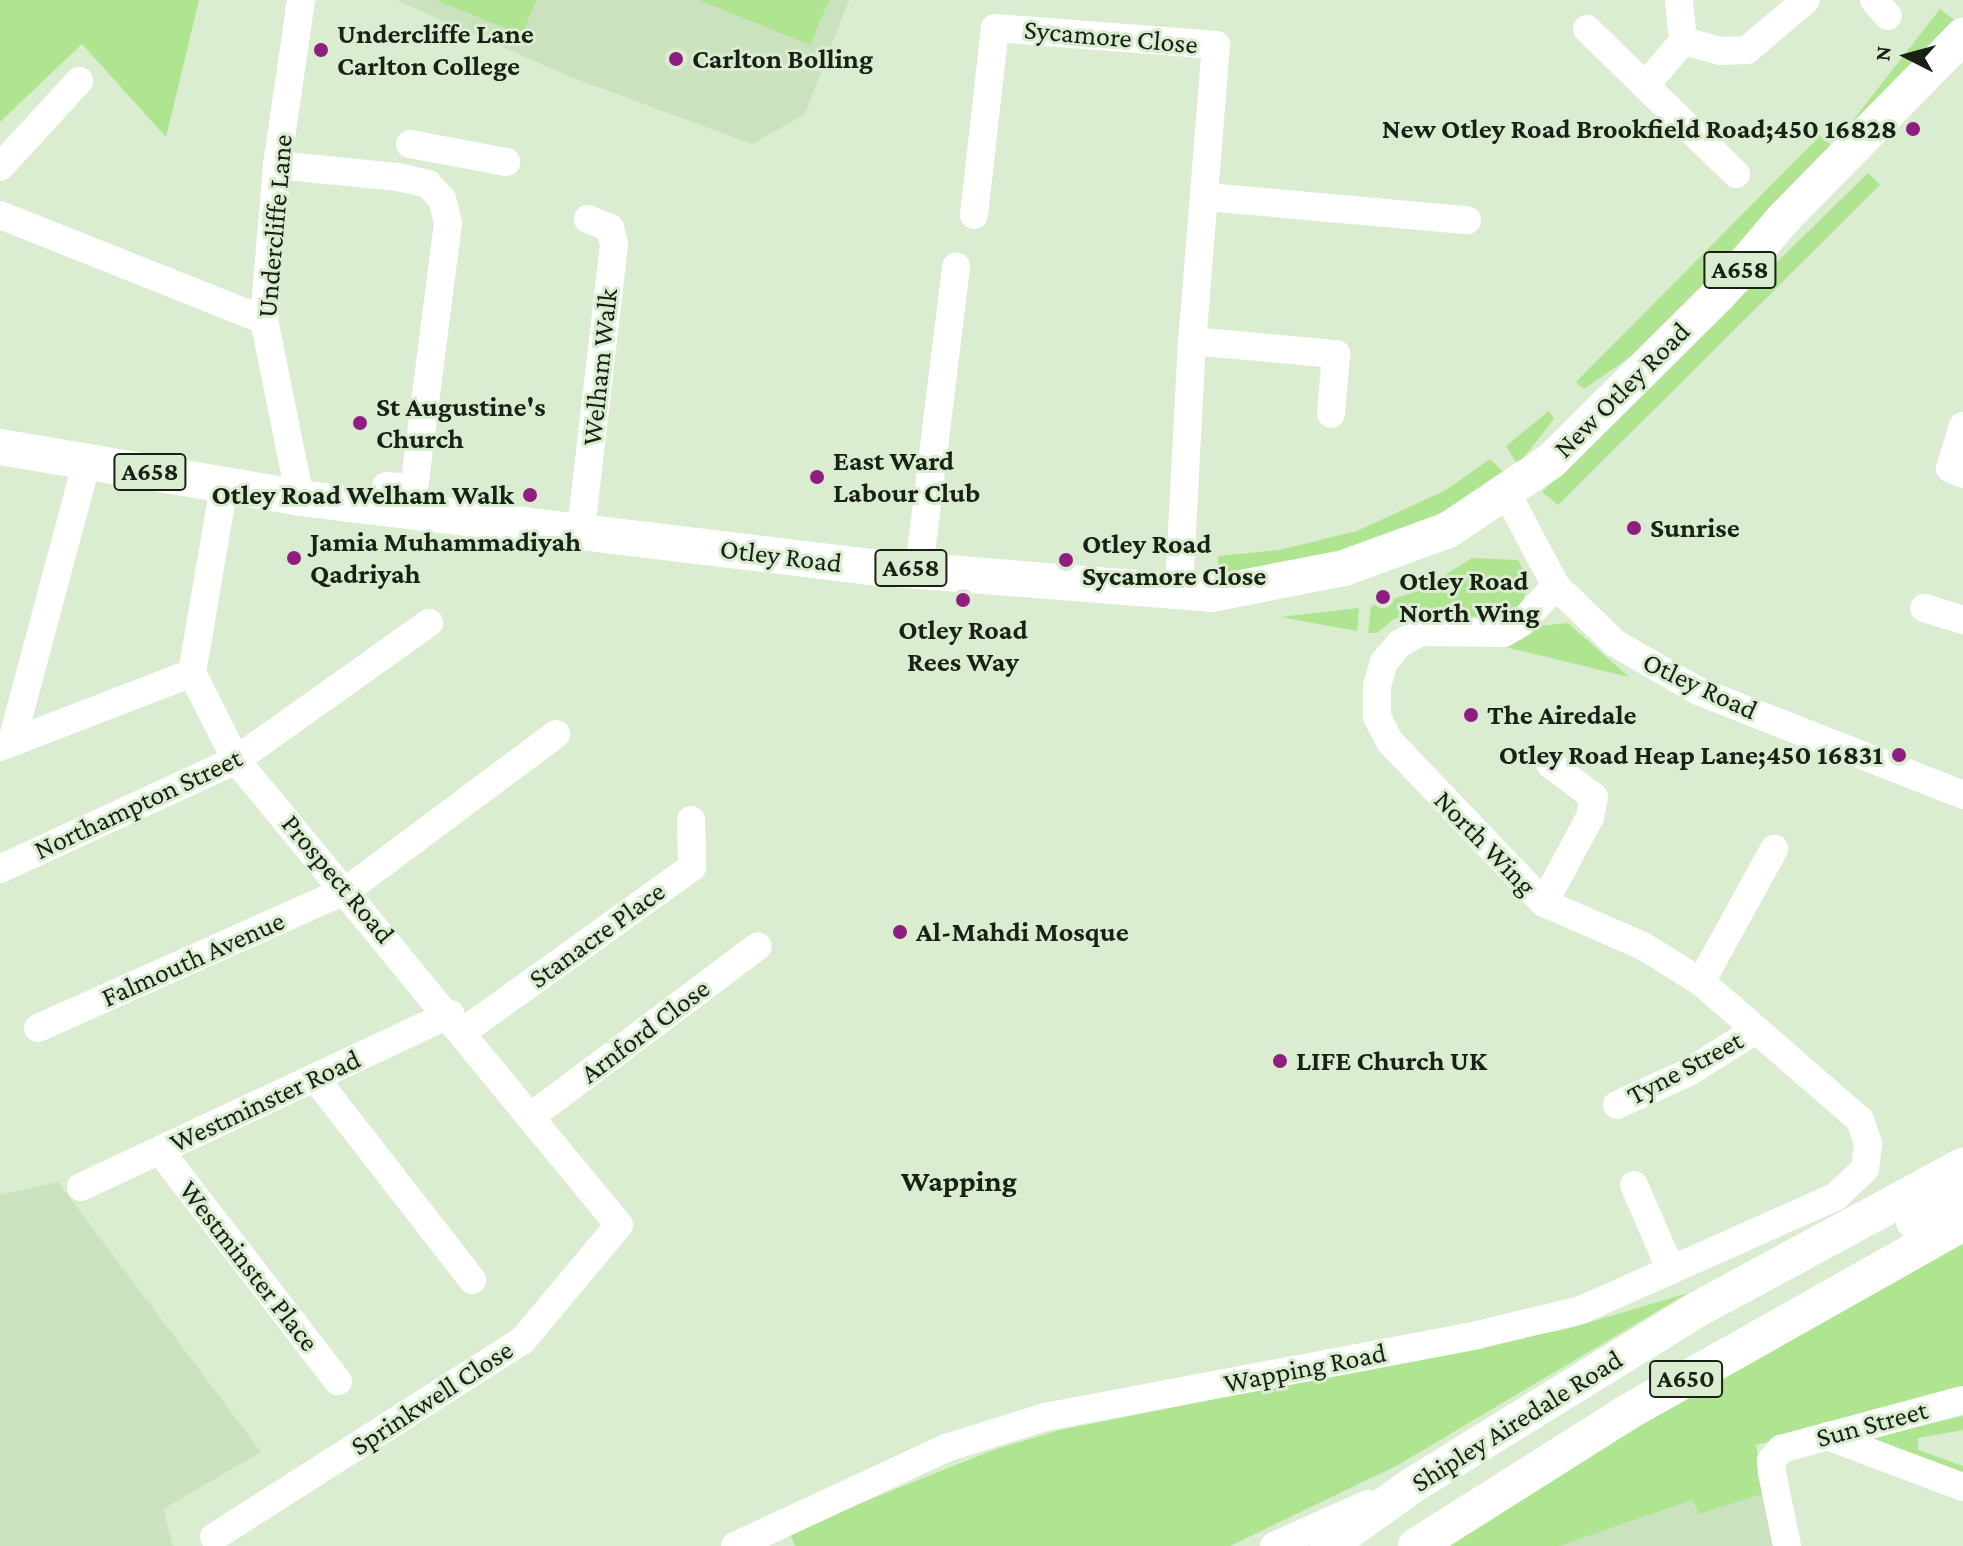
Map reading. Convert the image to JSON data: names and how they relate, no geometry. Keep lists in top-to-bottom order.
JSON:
{
  "streets": {
    "main road": [
      "A658",
      "New Otley Road",
      "Otley Road",
      "A650",
      "Shipley Airedale Road"
    ],
    "street": [
      "Sycamore Close",
      "Undercliffe Lane",
      "Welham Walk",
      "Northampton Street",
      "North Wing",
      "Prospect Road",
      "Stanacre Place",
      "Falmouth Avenue",
      "Arnford Close",
      "Tyne Street",
      "Westminster Road",
      "Westminster Place",
      "Wapping Road",
      "Sprinkwell Close",
      "Sun Street"
    ]
  },
  "crossings": [
    ["Sycamore Close", "Otley Road"],
    ["Undercliffe Lane", "Otley Road"],
    ["Welham Walk", "Otley Road"],
    ["New Otley Road", "Otley Road"],
    ["Otley Road", "North Wing"],
    ["Northampton Street", "Prospect Road"],
    ["North Wing", "Tyne Street"],
    ["North Wing", "Wapping Road"],
    ["Prospect Road", "Stanacre Place"],
    ["Prospect Road", "Falmouth Avenue"],
    ["Prospect Road", "Arnford Close"],
    ["Prospect Road", "Westminster Road"],
    ["Prospect Road", "Sprinkwell Close"],
    ["Stanacre Place", "Westminster Road"],
    ["Westminster Road", "Westminster Place"]
  ],
  "districts": ["Wapping"],
  "places": [
    "Undercliffe Lane Carlton College",
    "Carlton Bolling",
    "New Otley Road Brookfield Road;450 16828",
    "St Augustine's Church",
    "East Ward Labour Club",
    "Otley Road Welham Walk",
    "Sunrise",
    "Jamia Muhammadiyah Qadriyah",
    "Otley Road Sycamore Close",
    "Otley Road North Wing",
    "Otley Road Rees Way",
    "The Airedale",
    "Otley Road Heap Lane;450 16831",
    "Al‐Mahdi Mosque",
    "LIFE Church UK"
  ],
  "north": "left"
}
